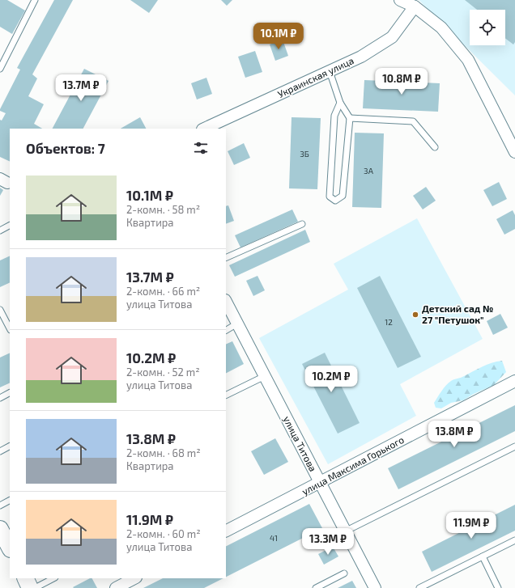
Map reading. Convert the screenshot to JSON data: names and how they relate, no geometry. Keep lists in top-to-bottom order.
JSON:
{
  "streets": {
    "street": ["Украинская улица", "улица Титова", "улица Максима Горького"]
  },
  "crossings": [
    ["улица Титова", "улица Максима Горького"]
  ],
  "places": ["Детский сад № 27 \"Петушок\""],
  "house_numbers": [
    "3Б",
    "3А",
    "12",
    "41"
  ],
  "page": {
    "price": [
      "10.1M ₽",
      "10.8M ₽",
      "13.7M ₽",
      "10.2M ₽",
      "13.8M ₽",
      "11.9M ₽",
      "13.3M ₽"
    ],
    "heading": "Объектов: 7",
    "list": [
      {
        "name": "10.1M ₽",
        "note": "2-комн. · 58 m² · Квартира"
      },
      {
        "name": "13.7M ₽",
        "note": "2-комн. · 66 m² · улица Титова"
      },
      {
        "name": "10.2M ₽",
        "note": "2-комн. · 52 m² · улица Титова"
      },
      {
        "name": "13.8M ₽",
        "note": "2-комн. · 68 m² · Квартира"
      },
      {
        "name": "11.9M ₽",
        "note": "2-комн. · 60 m² · улица Титова"
      }
    ]
  }
}
